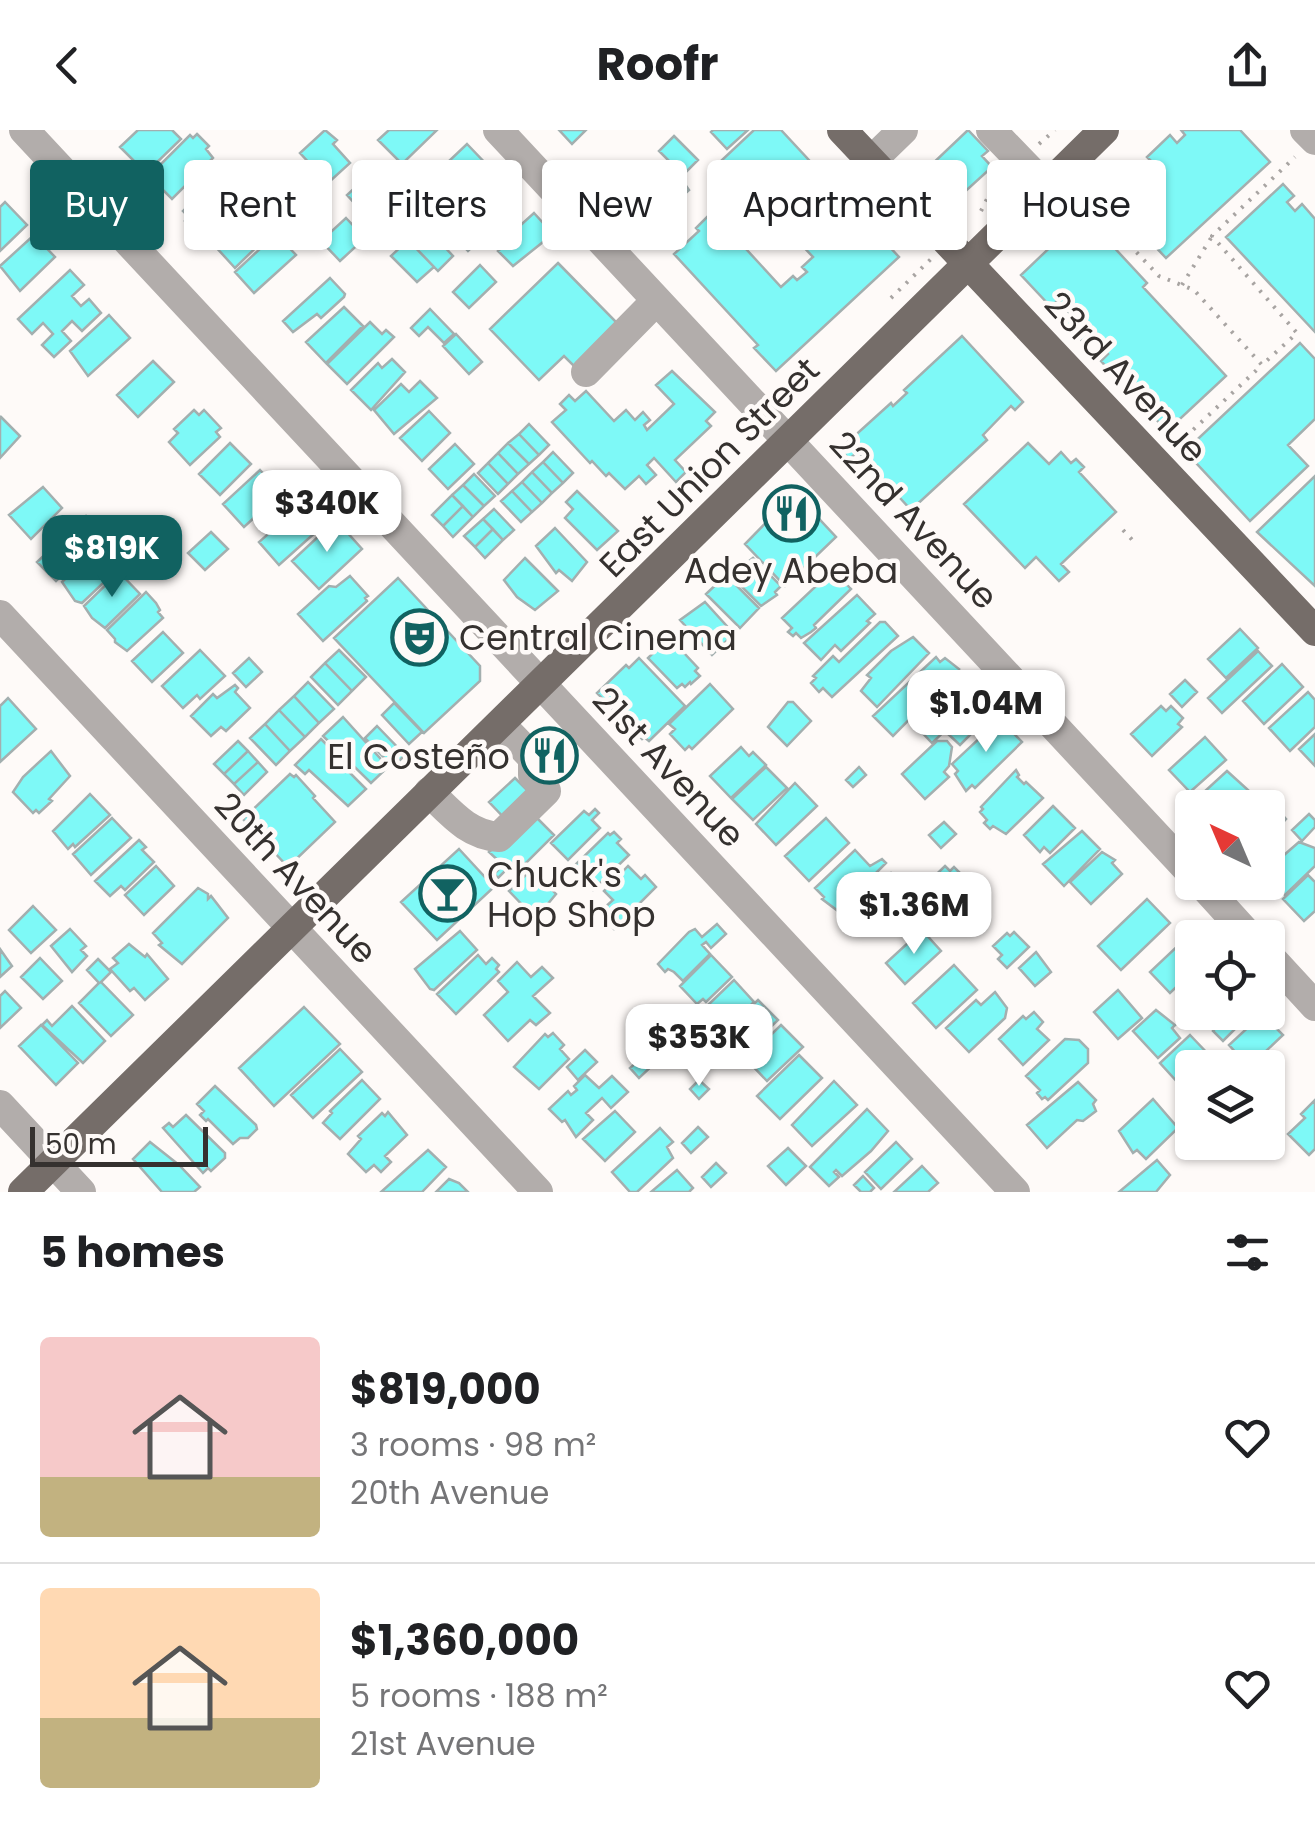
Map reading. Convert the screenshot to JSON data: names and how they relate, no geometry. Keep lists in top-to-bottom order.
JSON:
{
  "streets": {
    "main road": ["23rd Avenue", "East Union Street"],
    "street": ["22nd Avenue", "21st Avenue", "20th Avenue"]
  },
  "crossings": [
    ["23rd Avenue", "East Union Street"],
    ["East Union Street", "22nd Avenue"],
    ["East Union Street", "21st Avenue"],
    ["East Union Street", "20th Avenue"]
  ],
  "places": {
    "restaurant": ["Adey Abeba", "El Costeño"],
    "theatre": ["Central Cinema"],
    "bar": ["Chuck's Hop Shop"]
  },
  "scale_bar": "50 m",
  "north": "top left",
  "page": {
    "header": "Roofr",
    "chip": [
      "Buy",
      "Rent",
      "Filters",
      "New",
      "Apartment",
      "House"
    ],
    "price": [
      "$340K",
      "$819K",
      "$1.04M",
      "$1.36M",
      "$353K"
    ],
    "scale": "50 m",
    "heading": "5 homes",
    "list": [
      {
        "name": "$819,000",
        "note": "3 rooms · 98 m² · 20th Avenue"
      },
      {
        "name": "$1,360,000",
        "note": "5 rooms · 188 m² · 21st Avenue"
      }
    ]
  }
}
